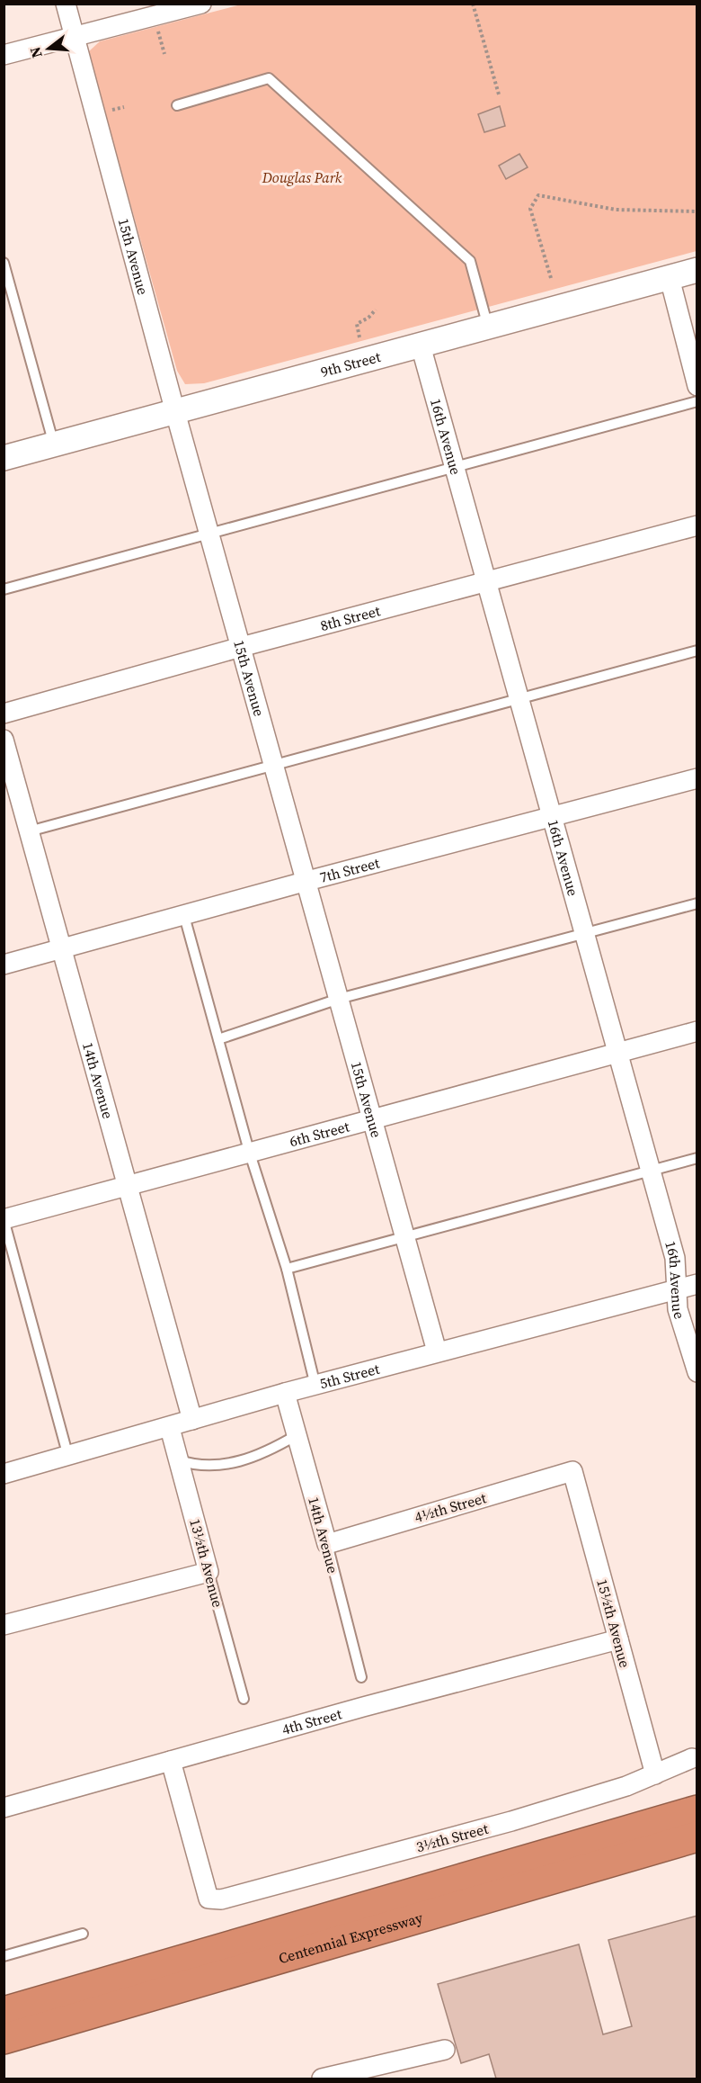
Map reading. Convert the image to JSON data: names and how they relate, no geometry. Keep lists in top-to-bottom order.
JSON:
{
  "streets": {
    "highway": ["Centennial Expressway"],
    "street": [
      "15th Avenue",
      "9th Street",
      "16th Avenue",
      "8th Street",
      "7th Street",
      "14th Avenue",
      "6th Street",
      "5th Street",
      "4½th Street",
      "13½th Avenue",
      "15½th Avenue",
      "4th Street",
      "3½th Street"
    ]
  },
  "crossings": [
    ["15th Avenue", "9th Street"],
    ["15th Avenue", "8th Street"],
    ["15th Avenue", "7th Street"],
    ["15th Avenue", "6th Street"],
    ["15th Avenue", "5th Street"],
    ["9th Street", "16th Avenue"],
    ["16th Avenue", "8th Street"],
    ["16th Avenue", "7th Street"],
    ["16th Avenue", "6th Street"],
    ["16th Avenue", "5th Street"],
    ["7th Street", "14th Avenue"],
    ["14th Avenue", "6th Street"],
    ["14th Avenue", "5th Street"],
    ["14th Avenue", "4½th Street"],
    ["5th Street", "13½th Avenue"],
    ["4½th Street", "15½th Avenue"],
    ["15½th Avenue", "4th Street"],
    ["15½th Avenue", "3½th Street"],
    ["4th Street", "3½th Street"]
  ],
  "parks": ["Douglas Park"],
  "north": "left"
}
